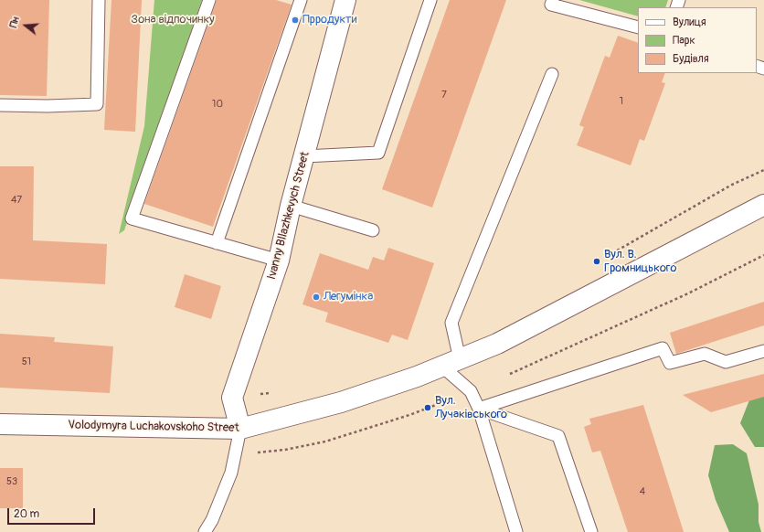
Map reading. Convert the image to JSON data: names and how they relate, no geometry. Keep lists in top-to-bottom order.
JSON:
{
  "streets": {
    "main road": ["Ivanny Bllazhkevych Street", "Volodymyra Luchakovskoho Street"]
  },
  "parks": ["Зона відпочинку"],
  "places": [
    "Прродукти",
    "Вул. В. Громницького",
    "Легумінка",
    "Вул. Лучаківського"
  ],
  "house_numbers": [
    "7",
    "1",
    "10",
    "47",
    "51",
    "53",
    "4"
  ],
  "legend": ["Вулиця", "Парк", "Будівля"],
  "scale_bar": "20 m",
  "north": "left"
}
